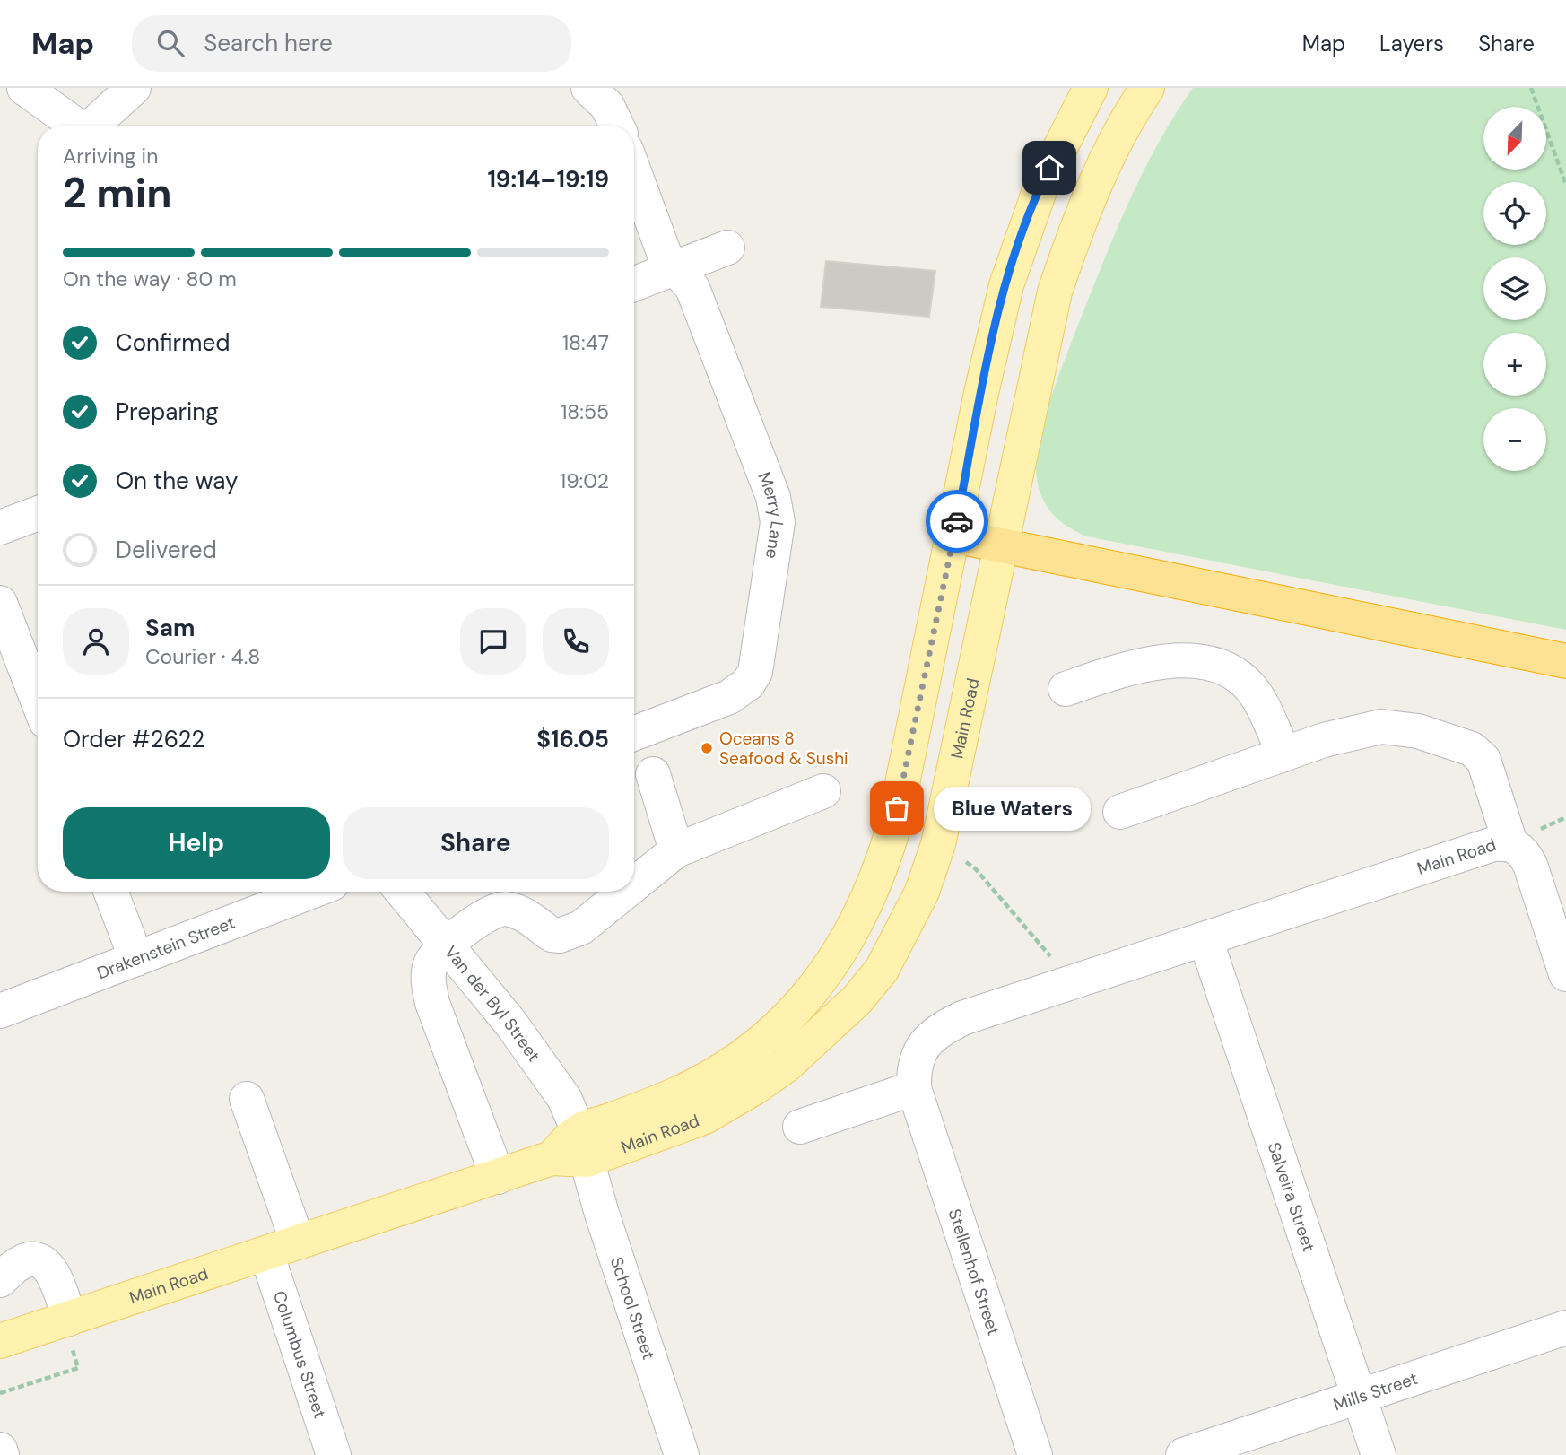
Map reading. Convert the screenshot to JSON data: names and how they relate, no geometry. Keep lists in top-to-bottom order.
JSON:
{
  "streets": {
    "main road": ["Main Road"],
    "street": [
      "Merry Lane",
      "Drakenstein Street",
      "Van der Byl Street",
      "Salveira Street",
      "Stellenhof Street",
      "School Street",
      "Columbus Street",
      "Mills Street"
    ]
  },
  "crossings": [
    ["Main Road", "Van der Byl Street"],
    ["Main Road", "Salveira Street"],
    ["Main Road", "Stellenhof Street"],
    ["Main Road", "School Street"],
    ["Main Road", "Columbus Street"],
    ["Van der Byl Street", "School Street"],
    ["Salveira Street", "Mills Street"]
  ],
  "places": ["Oceans 8 Seafood & Sushi", "Blue Waters"],
  "north": "bottom left",
  "page": {
    "header": "Map",
    "search": "Search here",
    "nav": ["Map", "Layers", "Share"],
    "map_buttons": ["+", "−"],
    "heading": ["2 min", "Arriving in", "19:14–19:19"],
    "panel": [
      "Sam",
      "Courier · 4.8",
      "Order #2622",
      "$16.05"
    ],
    "bar": "On the way · 80 m",
    "list": [
      ["Confirmed", "18:47"],
      ["Preparing", "18:55"],
      ["On the way", "19:02"],
      "Delivered"
    ],
    "bubble": "Blue Waters",
    "buttons": ["Help", "Share"]
  }
}
